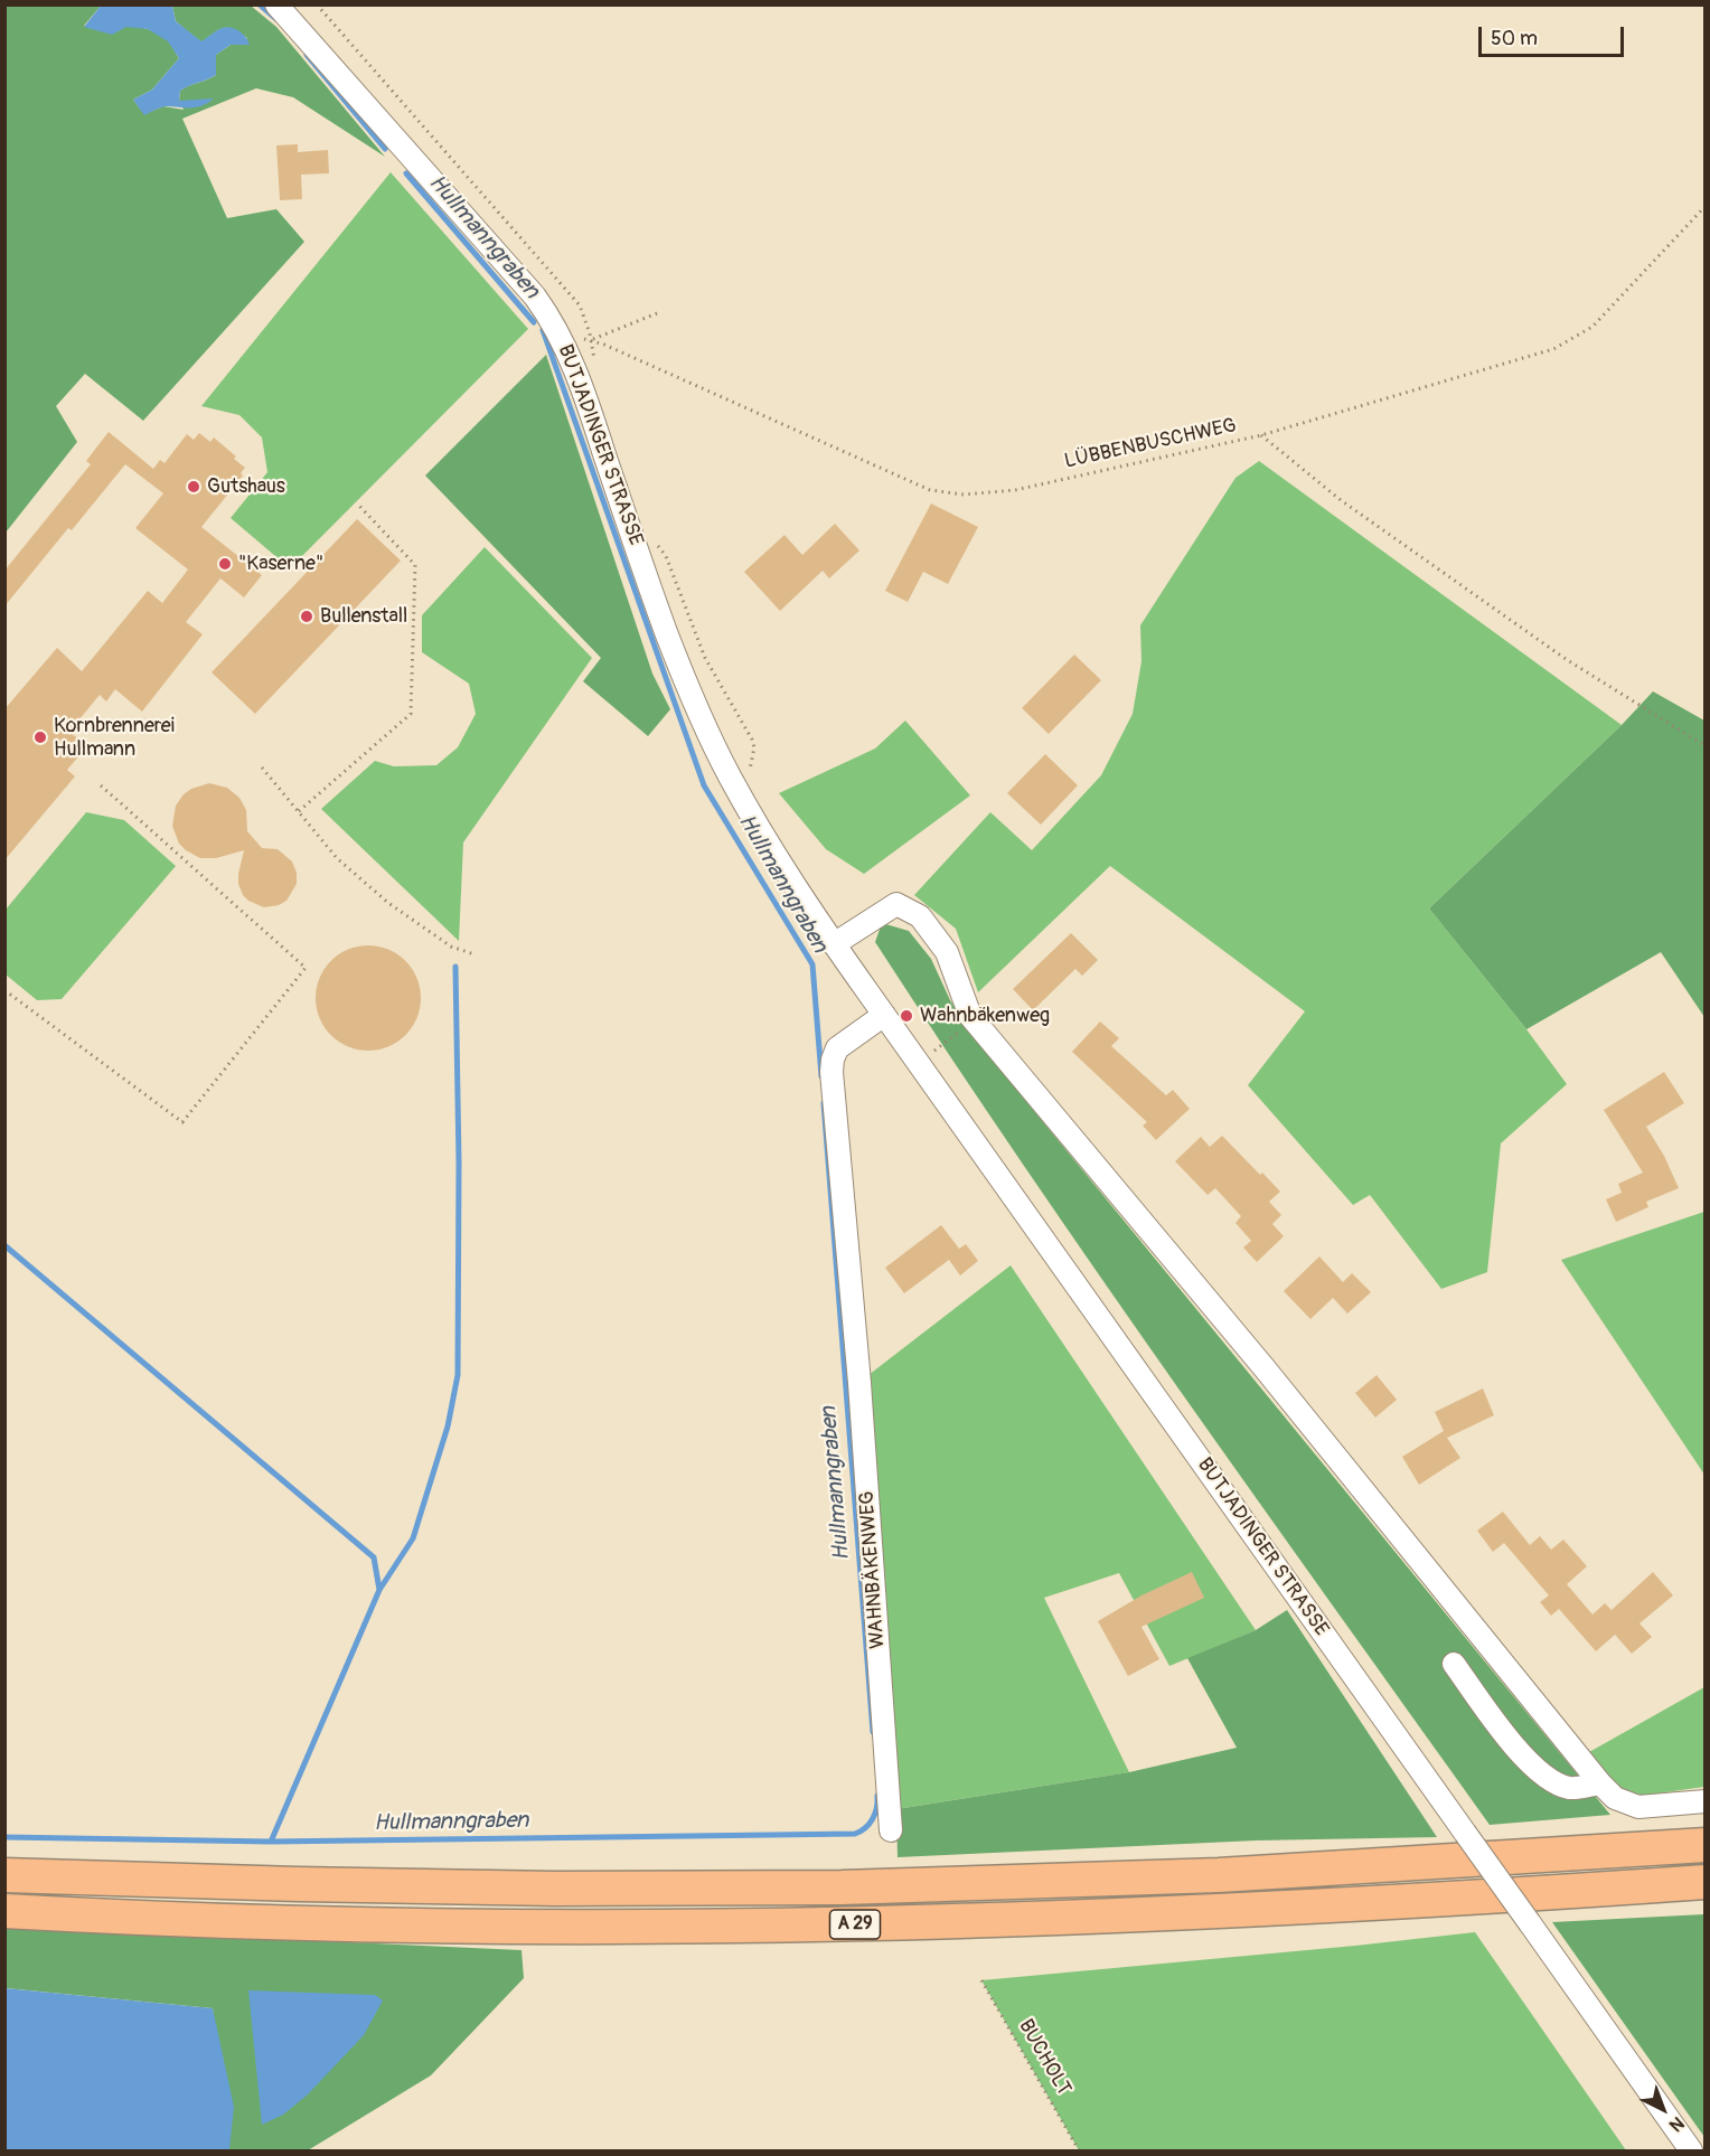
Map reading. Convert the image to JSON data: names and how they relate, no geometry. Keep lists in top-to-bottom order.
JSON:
{
  "streets": {
    "highway": ["A 29"],
    "street": ["BUTJADINGER STRASSE", "WAHNBÄKENWEG"],
    "path": ["LÜBBENBUSCHWEG", "BUCHOLT"]
  },
  "crossings": [
    ["BUTJADINGER STRASSE", "WAHNBÄKENWEG"]
  ],
  "water": ["Hullmanngraben"],
  "places": [
    "Gutshaus",
    "\"Kaserne\"",
    "Bullenstall",
    "Kornbrennerei Hullmann",
    "Wahnbäkenweg"
  ],
  "scale_bar": "50 m",
  "north": "bottom right"
}
